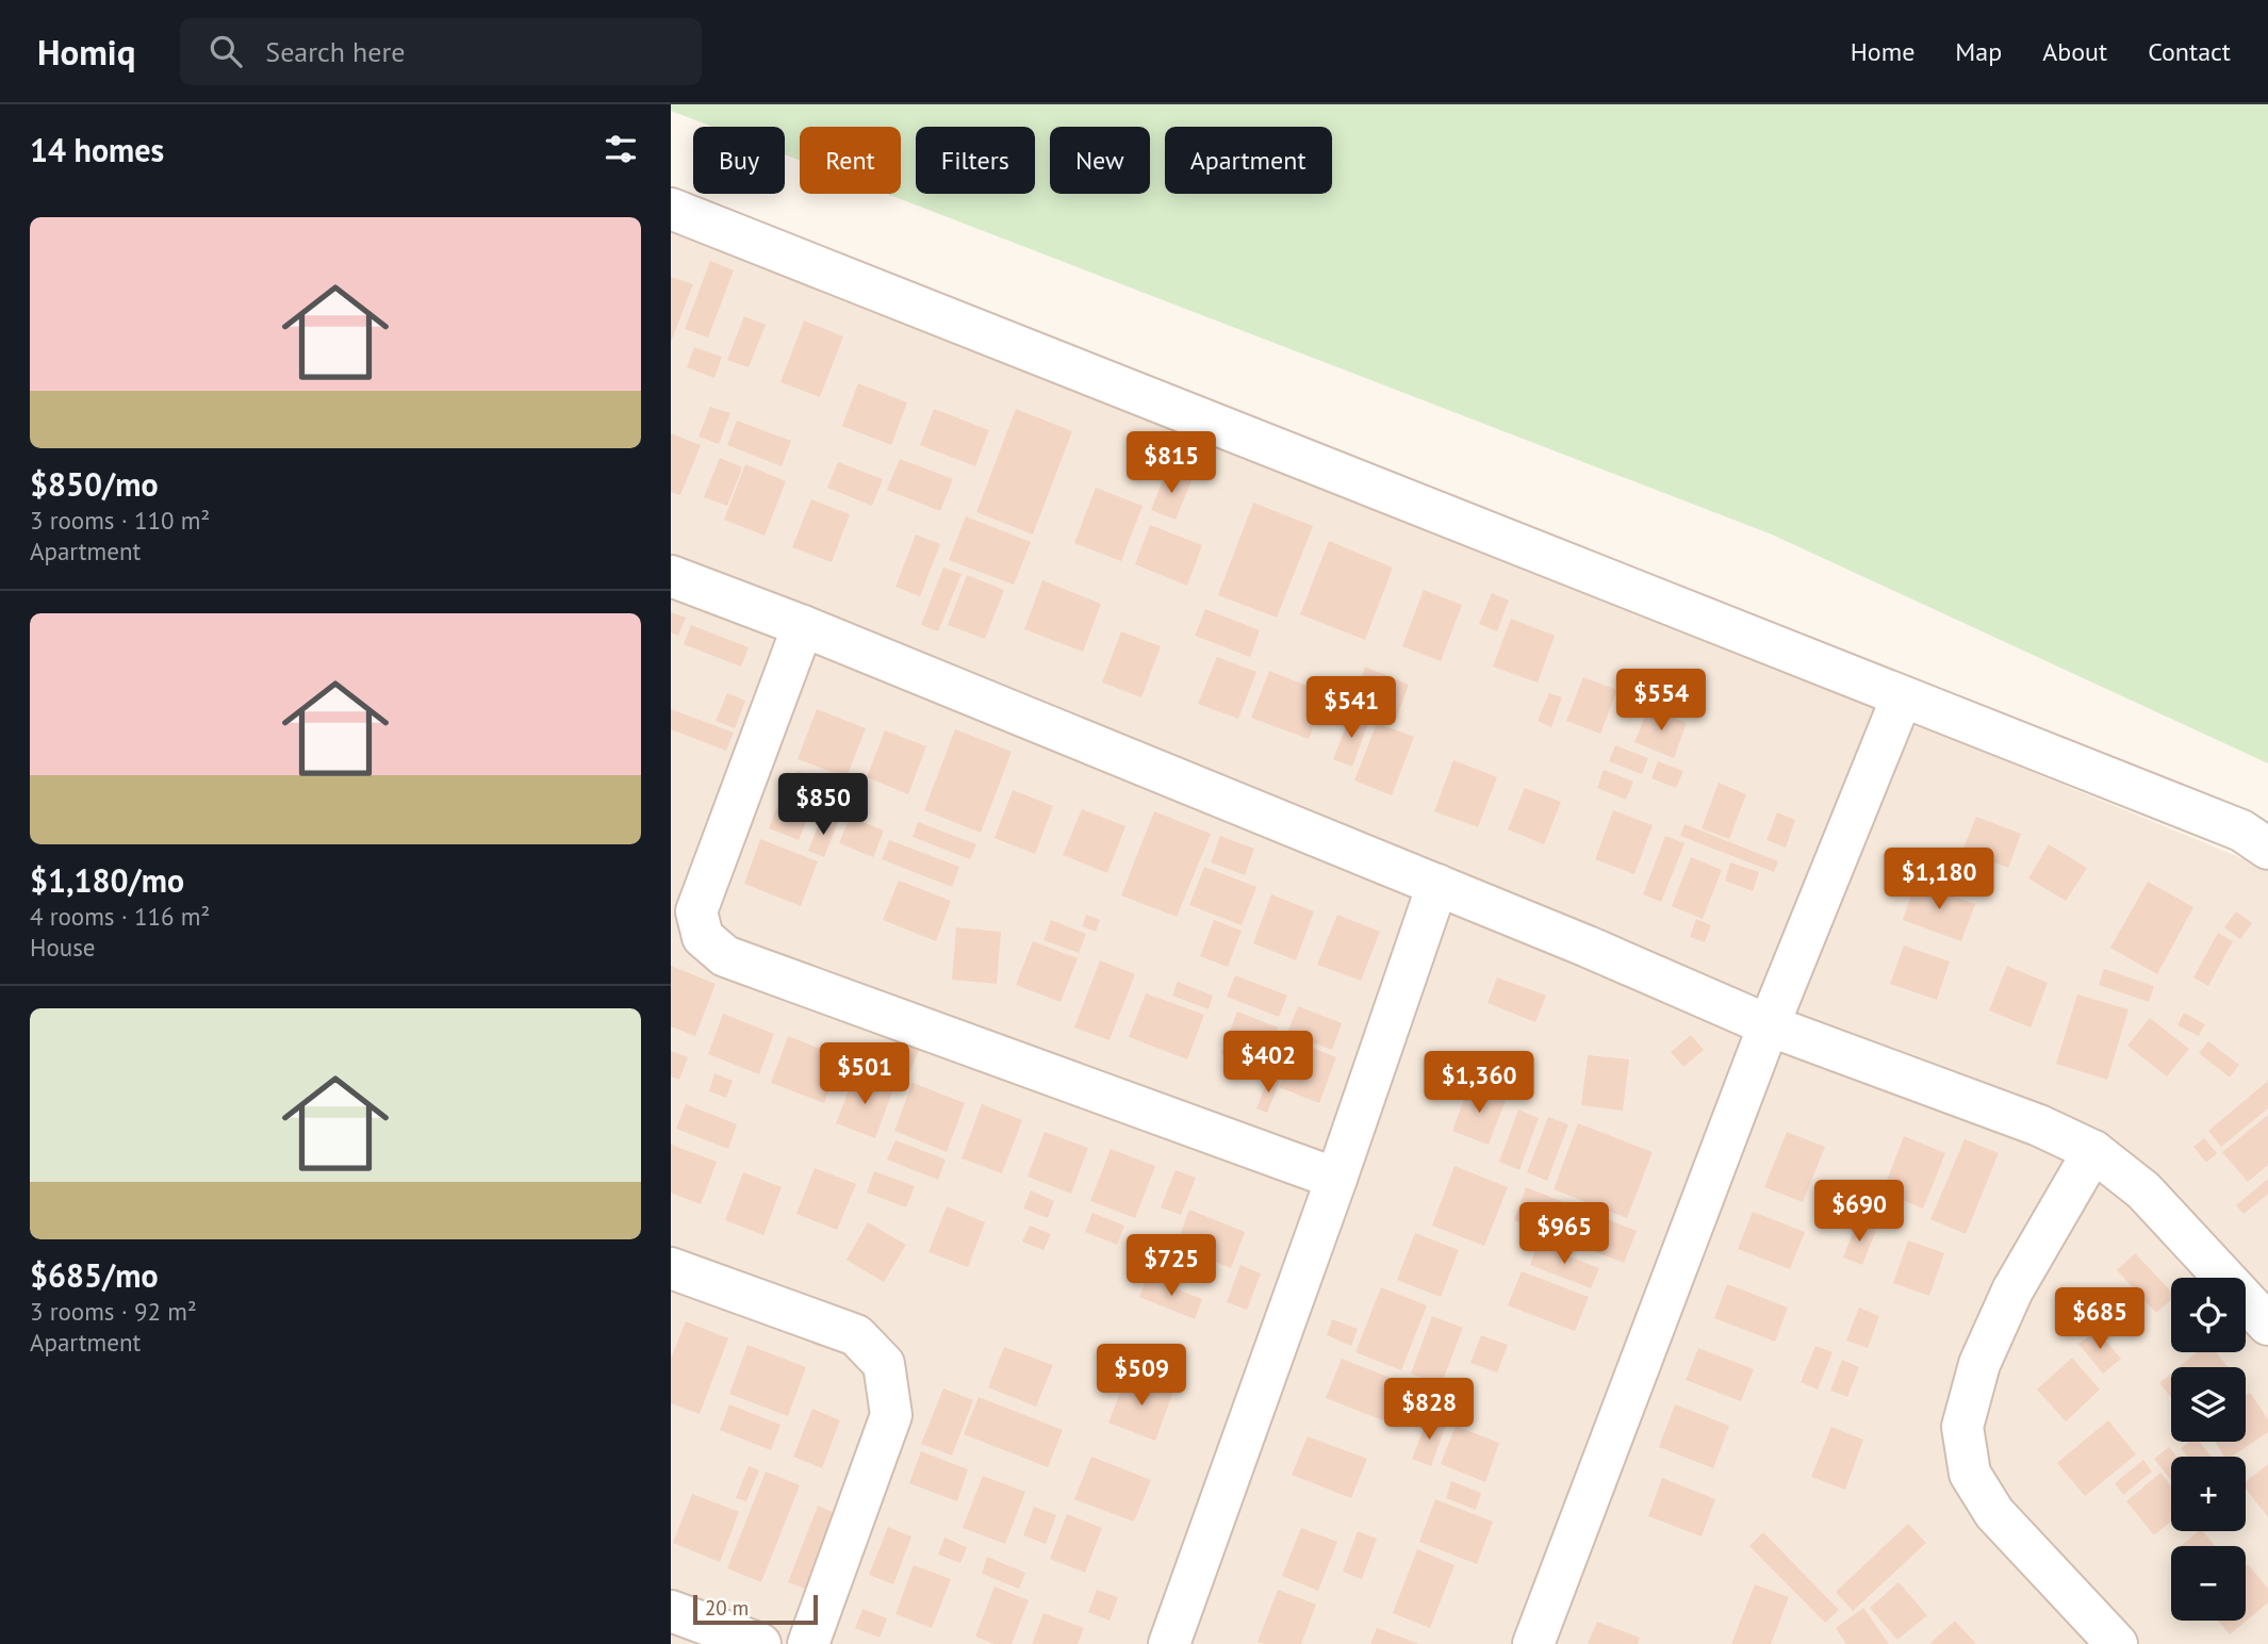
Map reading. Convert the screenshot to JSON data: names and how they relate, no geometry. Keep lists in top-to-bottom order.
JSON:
{
  "scale_bar": "20 m",
  "page": {
    "header": "Homiq",
    "search": "Search here",
    "nav": [
      "Home",
      "Map",
      "About",
      "Contact"
    ],
    "heading": "14 homes",
    "chip": [
      "Buy",
      "Rent",
      "Filters",
      "New",
      "Apartment"
    ],
    "list": [
      {
        "name": "$850/mo",
        "note": "3 rooms · 110 m² · Apartment"
      },
      {
        "name": "$1,180/mo",
        "note": "4 rooms · 116 m² · House"
      },
      {
        "name": "$685/mo",
        "note": "3 rooms · 92 m² · Apartment"
      }
    ],
    "price": [
      "$815",
      "$554",
      "$541",
      "$850",
      "$1,180",
      "$402",
      "$501",
      "$1,360",
      "$690",
      "$965",
      "$725",
      "$685",
      "$509",
      "$828"
    ],
    "map_buttons": ["+", "−"],
    "scale": "20 m"
  }
}
